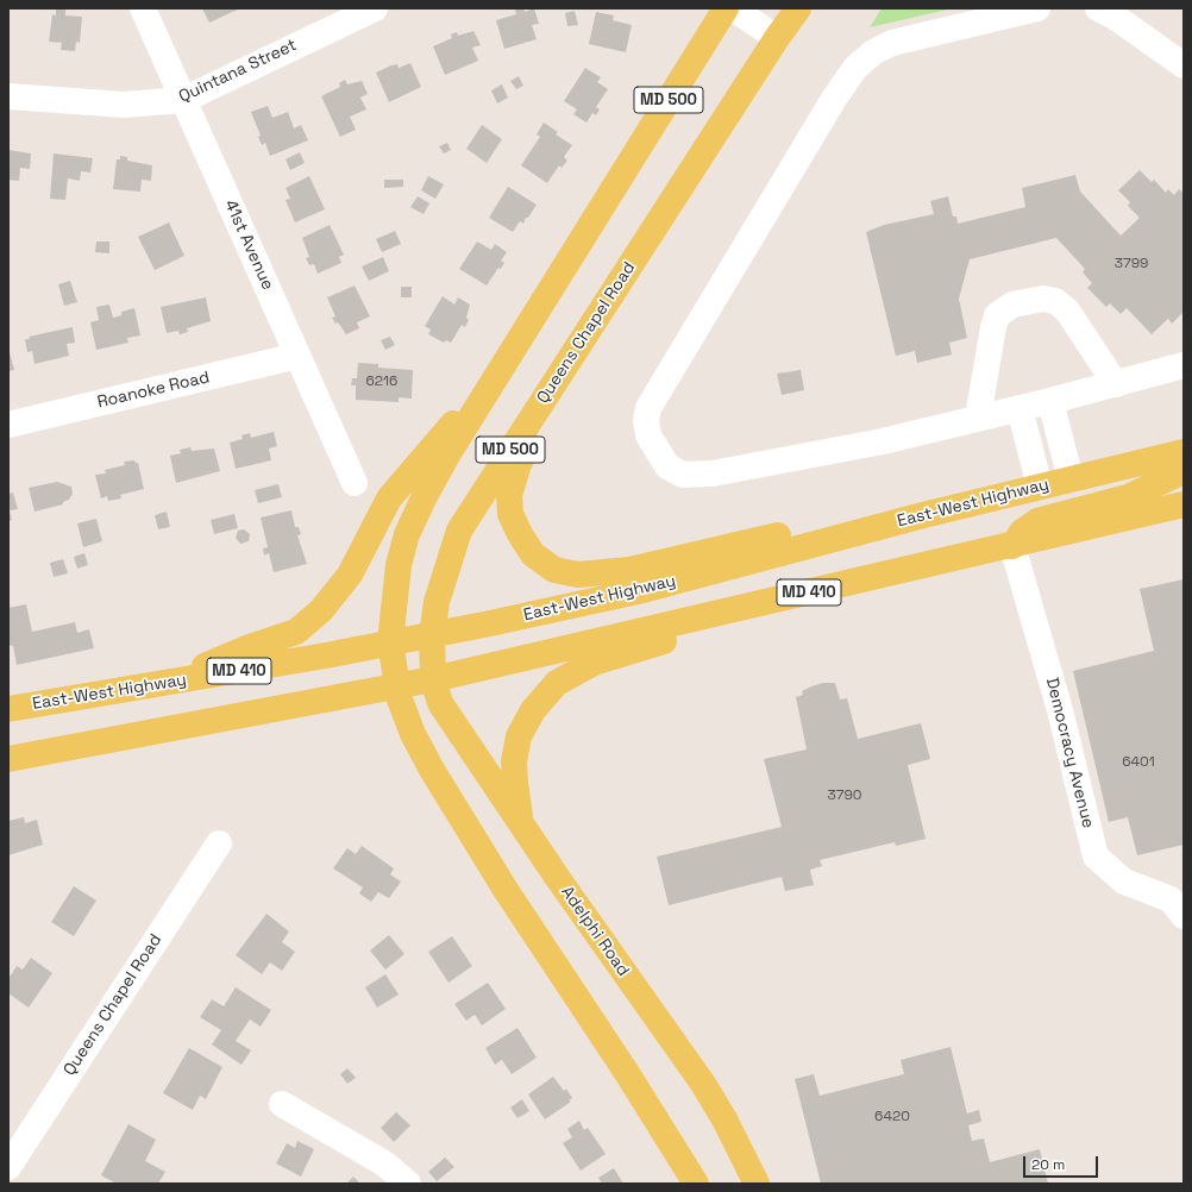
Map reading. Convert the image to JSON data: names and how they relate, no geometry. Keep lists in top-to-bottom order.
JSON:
{
  "streets": {
    "main road": [
      "MD 500",
      "Queens Chapel Road",
      "East-West Highway",
      "MD 410",
      "Adelphi Road"
    ],
    "street": [
      "Quintana Street",
      "41st Avenue",
      "Roanoke Road",
      "Democracy Avenue"
    ]
  },
  "crossings": [
    ["Quintana Street", "41st Avenue"],
    ["MD 500", "East-West Highway"],
    ["MD 500", "MD 410"],
    ["41st Avenue", "Roanoke Road"],
    ["Queens Chapel Road", "East-West Highway"],
    ["Queens Chapel Road", "MD 410"],
    ["Queens Chapel Road", "Adelphi Road"],
    ["MD 410", "Democracy Avenue"],
    ["MD 410", "Adelphi Road"]
  ],
  "house_numbers": [
    "3799",
    "6216",
    "6401",
    "3790",
    "6420"
  ],
  "scale_bar": "20 m"
}
